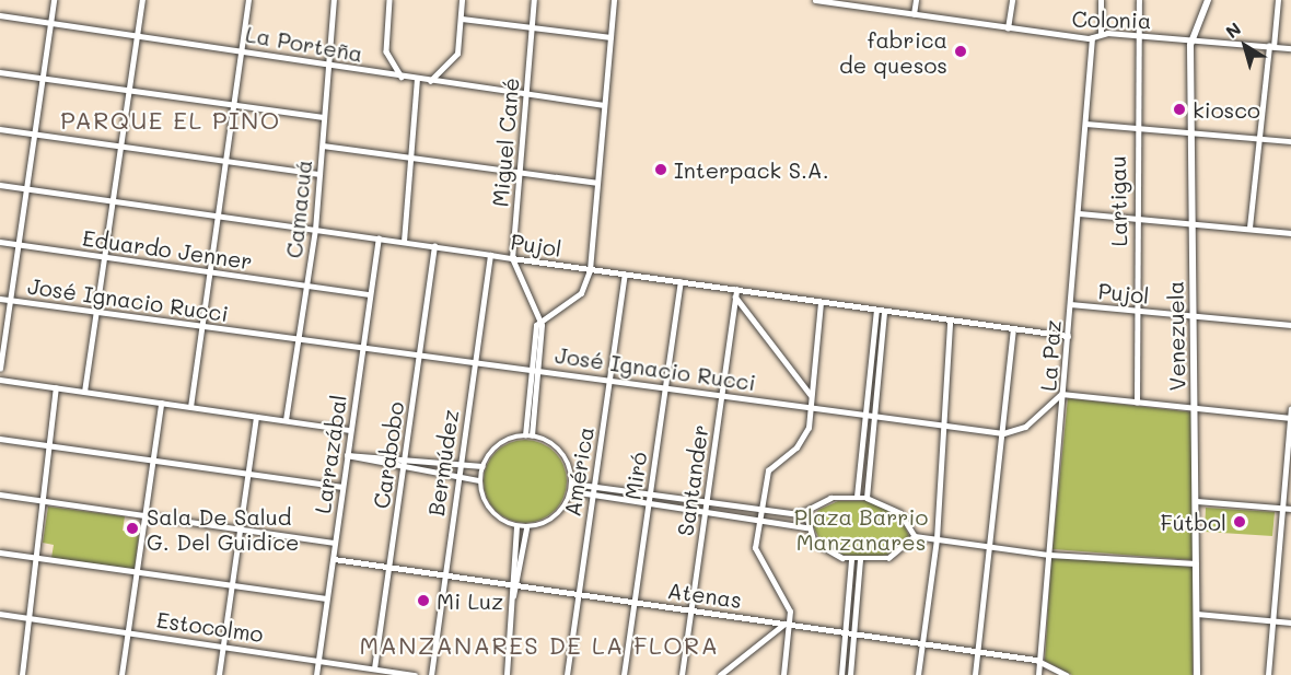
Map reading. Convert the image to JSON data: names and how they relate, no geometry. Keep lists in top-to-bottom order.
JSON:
{
  "streets": {
    "main road": ["Venezuela"],
    "street": [
      "Colonia",
      "La Porteña",
      "Miguel Cané",
      "Lartigau",
      "Camacuá",
      "Pujol",
      "Eduardo Jenner",
      "José Ignacio Rucci",
      "La Paz",
      "Larrazábal",
      "Carabobo",
      "Bermúdez",
      "América",
      "Miró",
      "Santander",
      "Atenas",
      "Estocolmo"
    ]
  },
  "crossings": [
    ["Colonia", "Lartigau"],
    ["Colonia", "Venezuela"],
    ["Colonia", "La Paz"],
    ["La Porteña", "Miguel Cané"],
    ["La Porteña", "Camacuá"],
    ["Miguel Cané", "Pujol"],
    ["Lartigau", "Pujol"],
    ["Camacuá", "Pujol"],
    ["Camacuá", "Eduardo Jenner"],
    ["Camacuá", "José Ignacio Rucci"],
    ["Pujol", "Venezuela"],
    ["Pujol", "La Paz"],
    ["Pujol", "Larrazábal"],
    ["Pujol", "Carabobo"],
    ["Pujol", "Bermúdez"],
    ["Pujol", "América"],
    ["Pujol", "Miró"],
    ["Pujol", "Santander"],
    ["Eduardo Jenner", "Larrazábal"],
    ["José Ignacio Rucci", "Larrazábal"],
    ["José Ignacio Rucci", "Carabobo"],
    ["José Ignacio Rucci", "Bermúdez"],
    ["José Ignacio Rucci", "América"],
    ["José Ignacio Rucci", "Miró"],
    ["José Ignacio Rucci", "Santander"],
    ["La Paz", "Atenas"],
    ["Larrazábal", "Atenas"],
    ["Larrazábal", "Estocolmo"],
    ["Carabobo", "Atenas"],
    ["Carabobo", "Estocolmo"],
    ["Bermúdez", "Atenas"],
    ["América", "Atenas"],
    ["Miró", "Atenas"],
    ["Santander", "Atenas"]
  ],
  "districts": ["PARQUE EL PINO", "MANZANARES DE LA FLORA"],
  "parks": ["Plaza Barrio Manzanares"],
  "places": [
    "fabrica de quesos",
    "kiosco",
    "Interpack S.A.",
    "Fútbol",
    "Sala De Salud G. Del Guidice",
    "Mi Luz"
  ],
  "north": "top left"
}
